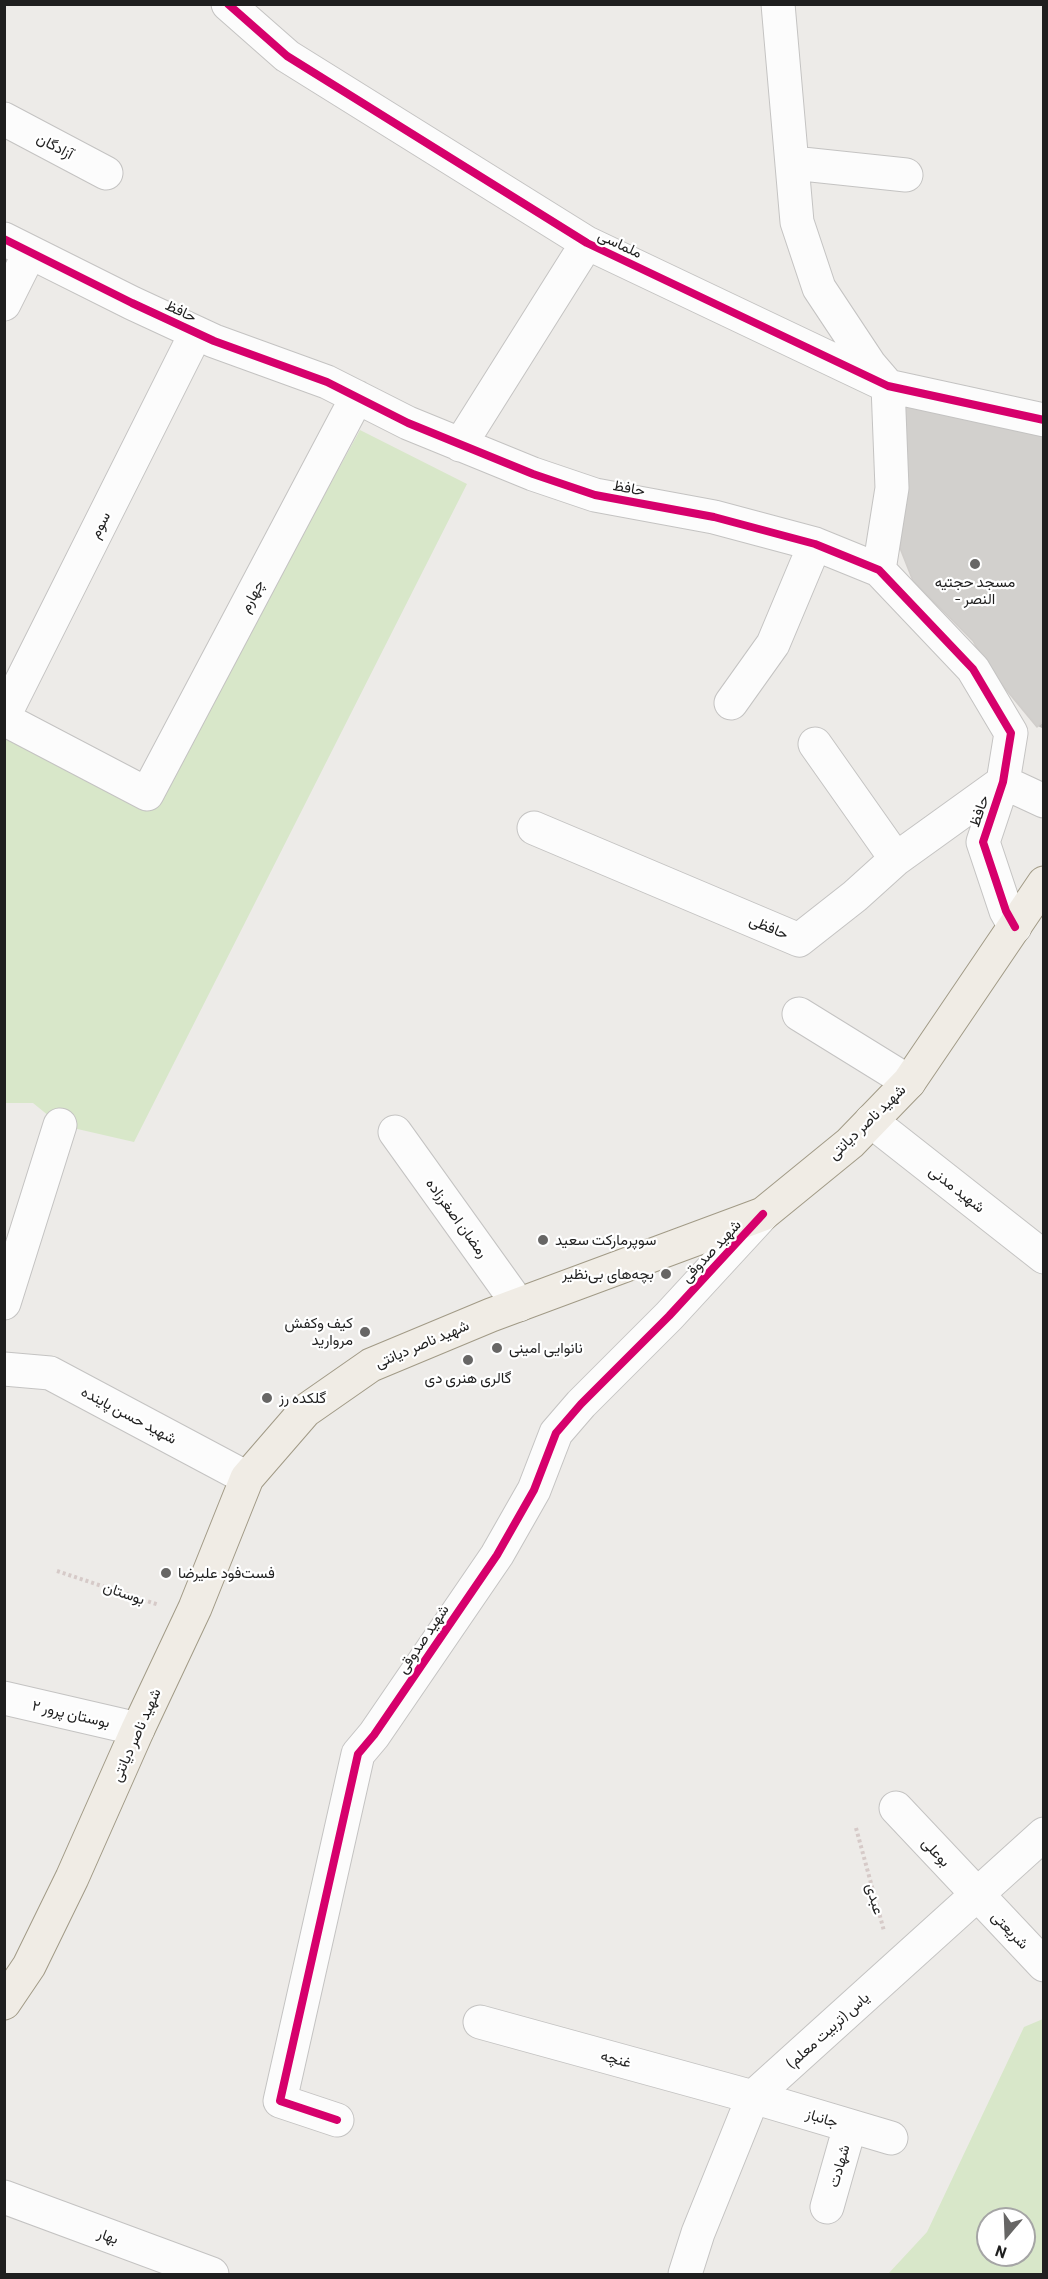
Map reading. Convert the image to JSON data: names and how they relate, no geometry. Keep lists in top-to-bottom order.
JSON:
{
  "streets": {
    "main road": ["شهید ناصر دیانتی"],
    "street": [
      "آزادگان",
      "ملماسی",
      "حافظ",
      "سوم",
      "چهارم",
      "حافظی",
      "شهید مدنی",
      "رمضان اصغرزاده",
      "شهید صدوقی",
      "شهید حسن پاینده",
      "بوستان پرور ۲",
      "بوعلی",
      "شریعتی",
      "یاس (تربیت معلم)",
      "غنچه",
      "جانباز",
      "شهادت",
      "بهار"
    ],
    "path": ["بوستان", "عبدی"]
  },
  "crossings": [
    ["حافظ", "سوم"],
    ["حافظ", "چهارم"],
    ["حافظ", "حافظی"],
    ["حافظ", "شهید ناصر دیانتی"],
    ["سوم", "چهارم"],
    ["شهید ناصر دیانتی", "شهید مدنی"],
    ["شهید ناصر دیانتی", "رمضان اصغرزاده"],
    ["شهید ناصر دیانتی", "شهید صدوقی"],
    ["شهید ناصر دیانتی", "شهید حسن پاینده"],
    ["شهید ناصر دیانتی", "بوستان"],
    ["شهید ناصر دیانتی", "بوستان پرور ۲"],
    ["بوعلی", "شریعتی"],
    ["بوعلی", "یاس (تربیت معلم)"],
    ["عبدی", "یاس (تربیت معلم)"],
    ["شریعتی", "یاس (تربیت معلم)"],
    ["یاس (تربیت معلم)", "غنچه"],
    ["یاس (تربیت معلم)", "جانباز"],
    ["غنچه", "جانباز"],
    ["جانباز", "شهادت"]
  ],
  "places": [
    "مسجد حجتیه - النصر",
    "سوپرمارکت سعید",
    "بچه‌های بی‌نظیر",
    "کیف و‌کفش مروارید",
    "نانوایی امینی",
    "گالری هنری دی",
    "گلکده رز",
    "فست‌فود علیرضا"
  ],
  "north": "bottom"
}
